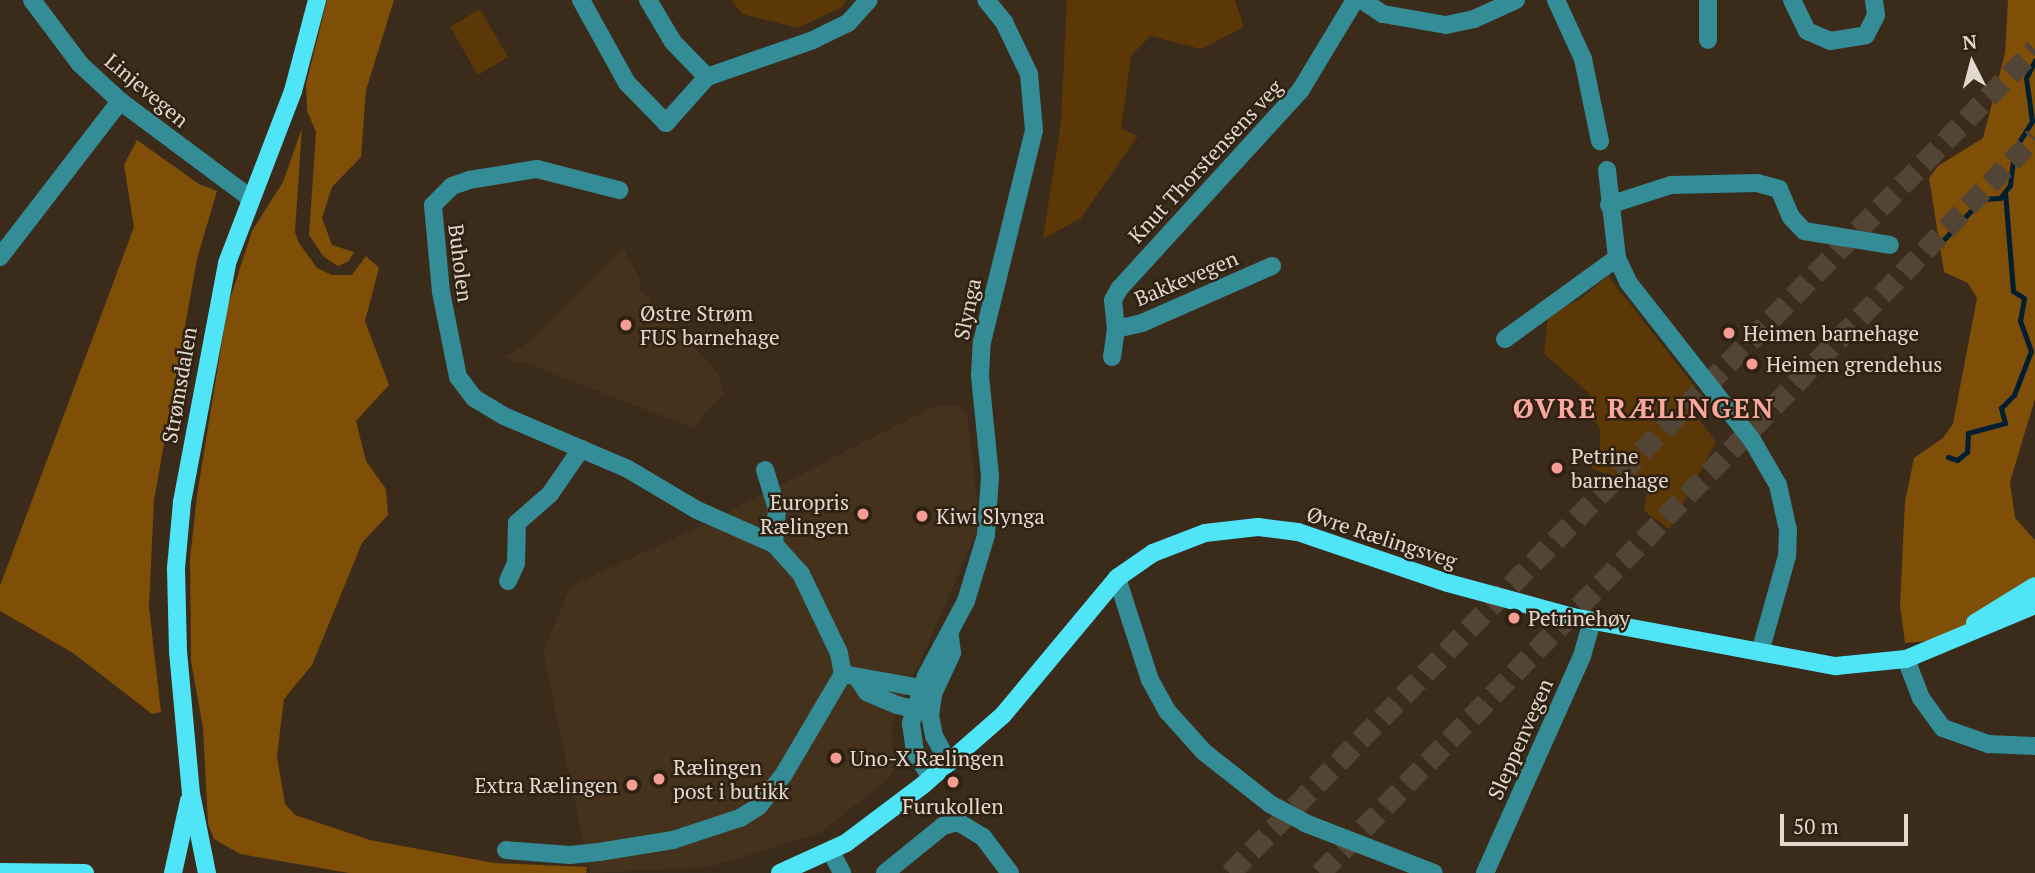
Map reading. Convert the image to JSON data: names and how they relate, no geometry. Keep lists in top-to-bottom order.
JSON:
{
  "streets": {
    "main road": ["Strømsdalen", "Øvre Rælingsveg"],
    "street": [
      "Linjevegen",
      "Knut Thorstensens veg",
      "Buholen",
      "Bakkevegen",
      "Slynga",
      "Sleppenvegen"
    ]
  },
  "crossings": [
    ["Linjevegen", "Strømsdalen"],
    ["Knut Thorstensens veg", "Bakkevegen"],
    ["Slynga", "Øvre Rælingsveg"],
    ["Øvre Rælingsveg", "Sleppenvegen"]
  ],
  "districts": ["ØVRE RÆLINGEN"],
  "places": [
    "Østre Strøm FUS barnehage",
    "Heimen barnehage",
    "Heimen grendehus",
    "Petrine barnehage",
    "Europris Rælingen",
    "Kiwi Slynga",
    "Petrinehøy",
    "Uno-X Rælingen",
    "Rælingen post i butikk",
    "Furukollen",
    "Extra Rælingen"
  ],
  "scale_bar": "50 m",
  "north": "top"
}
